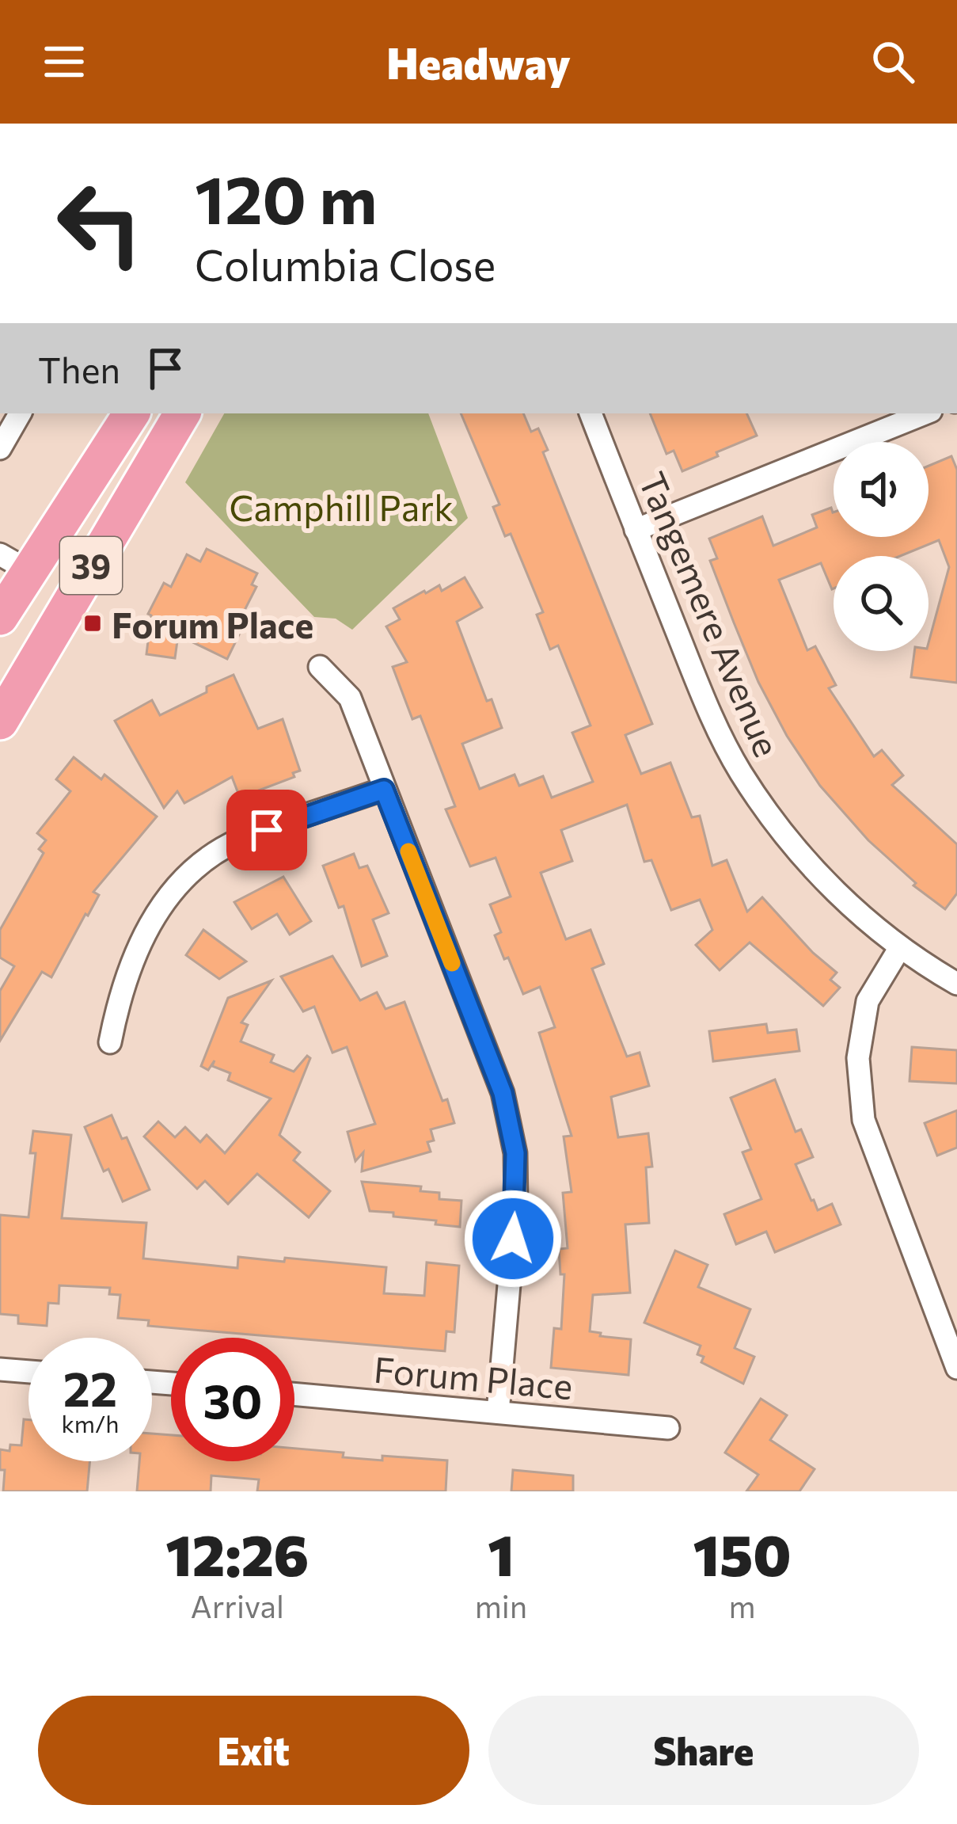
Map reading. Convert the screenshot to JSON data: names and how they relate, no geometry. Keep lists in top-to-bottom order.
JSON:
{
  "streets": {
    "main road": ["39"],
    "street": ["Tangemere Avenue", "Forum Place"]
  },
  "parks": ["Camphill Park"],
  "places": {
    "transit": ["Forum Place"]
  },
  "page": {
    "header": "Headway",
    "turn": ["120 m", "Columbia Close"],
    "then": "Then",
    "speed": "22 km/h",
    "limit": "30",
    "eta": [
      "12:26",
      "Arrival",
      "1",
      "min",
      "150",
      "m"
    ],
    "buttons": ["Exit", "Share"]
  }
}
